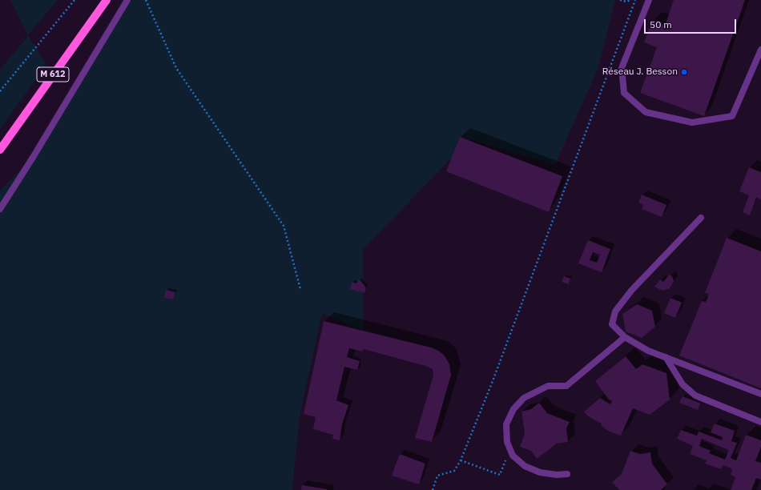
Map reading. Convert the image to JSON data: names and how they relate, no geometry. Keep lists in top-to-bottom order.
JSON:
{
  "streets": {
    "main road": ["M 612"]
  },
  "places": ["Réseau J. Besson"],
  "scale_bar": "50 m"
}
